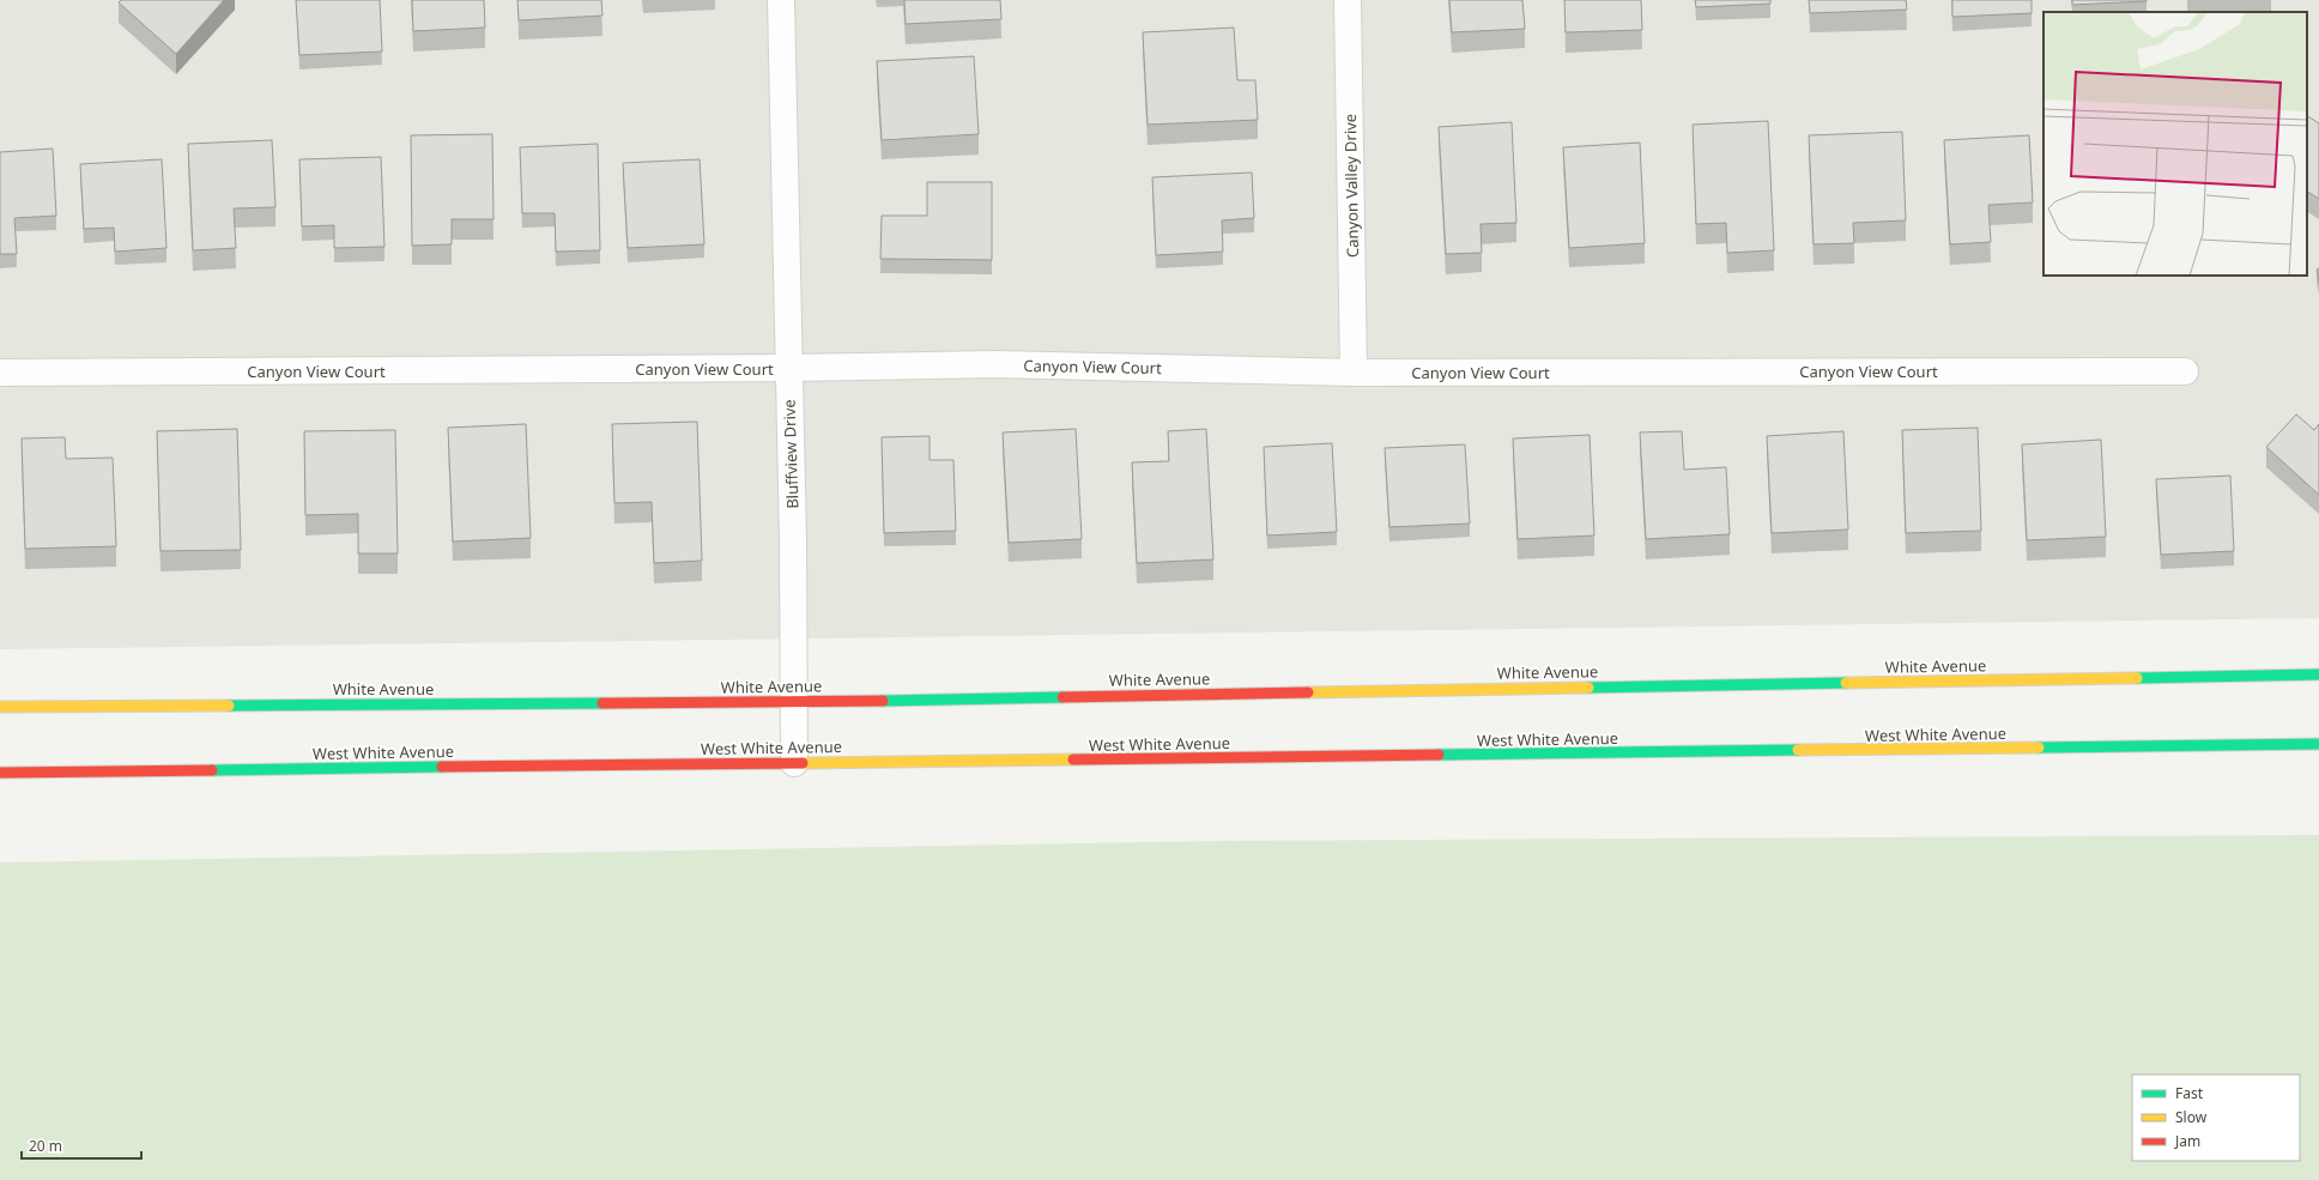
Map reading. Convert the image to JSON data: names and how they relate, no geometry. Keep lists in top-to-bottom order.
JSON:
{
  "streets": {
    "main road": ["White Avenue", "West White Avenue"],
    "street": ["Canyon Valley Drive", "Canyon View Court", "Bluffview Drive"]
  },
  "crossings": [
    ["Canyon Valley Drive", "Canyon View Court"],
    ["Canyon View Court", "Bluffview Drive"],
    ["Bluffview Drive", "White Avenue"],
    ["Bluffview Drive", "West White Avenue"]
  ],
  "legend": ["Fast", "Slow", "Jam"],
  "scale_bar": "20 m"
}
